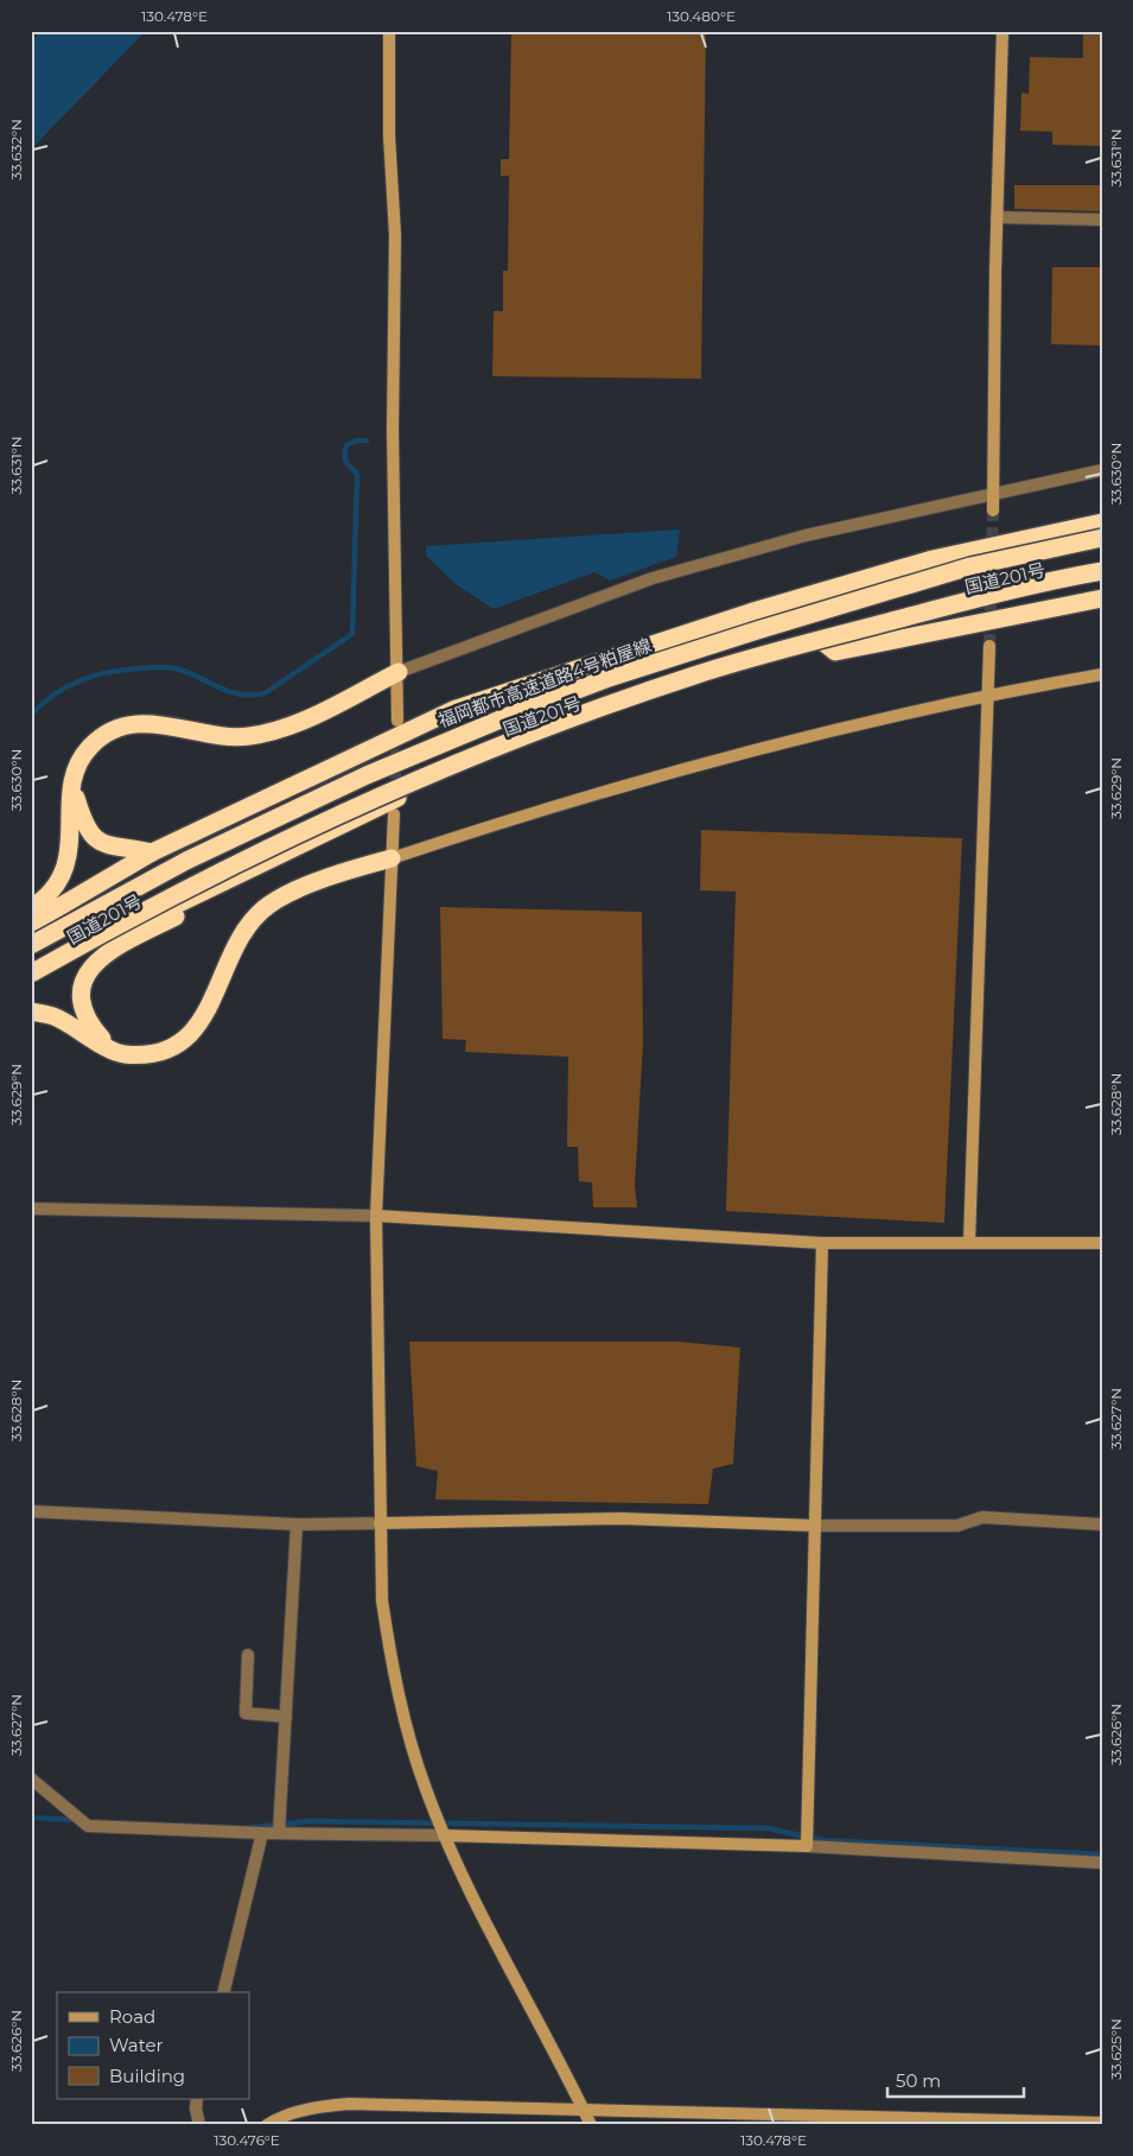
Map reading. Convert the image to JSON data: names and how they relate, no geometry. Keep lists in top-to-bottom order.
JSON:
{
  "streets": {
    "highway": ["国道201号", "福岡都市高速道路4号粕屋線"]
  },
  "legend": ["Road", "Water", "Building"],
  "scale_bar": "50 m",
  "coordinates": [
    "130.478°E",
    "130.480°E",
    "33.632°N",
    "33.631°N",
    "33.630°N",
    "33.629°N",
    "33.628°N",
    "33.627°N",
    "33.626°N",
    "33.625°N",
    "130.476°E"
  ]
}
